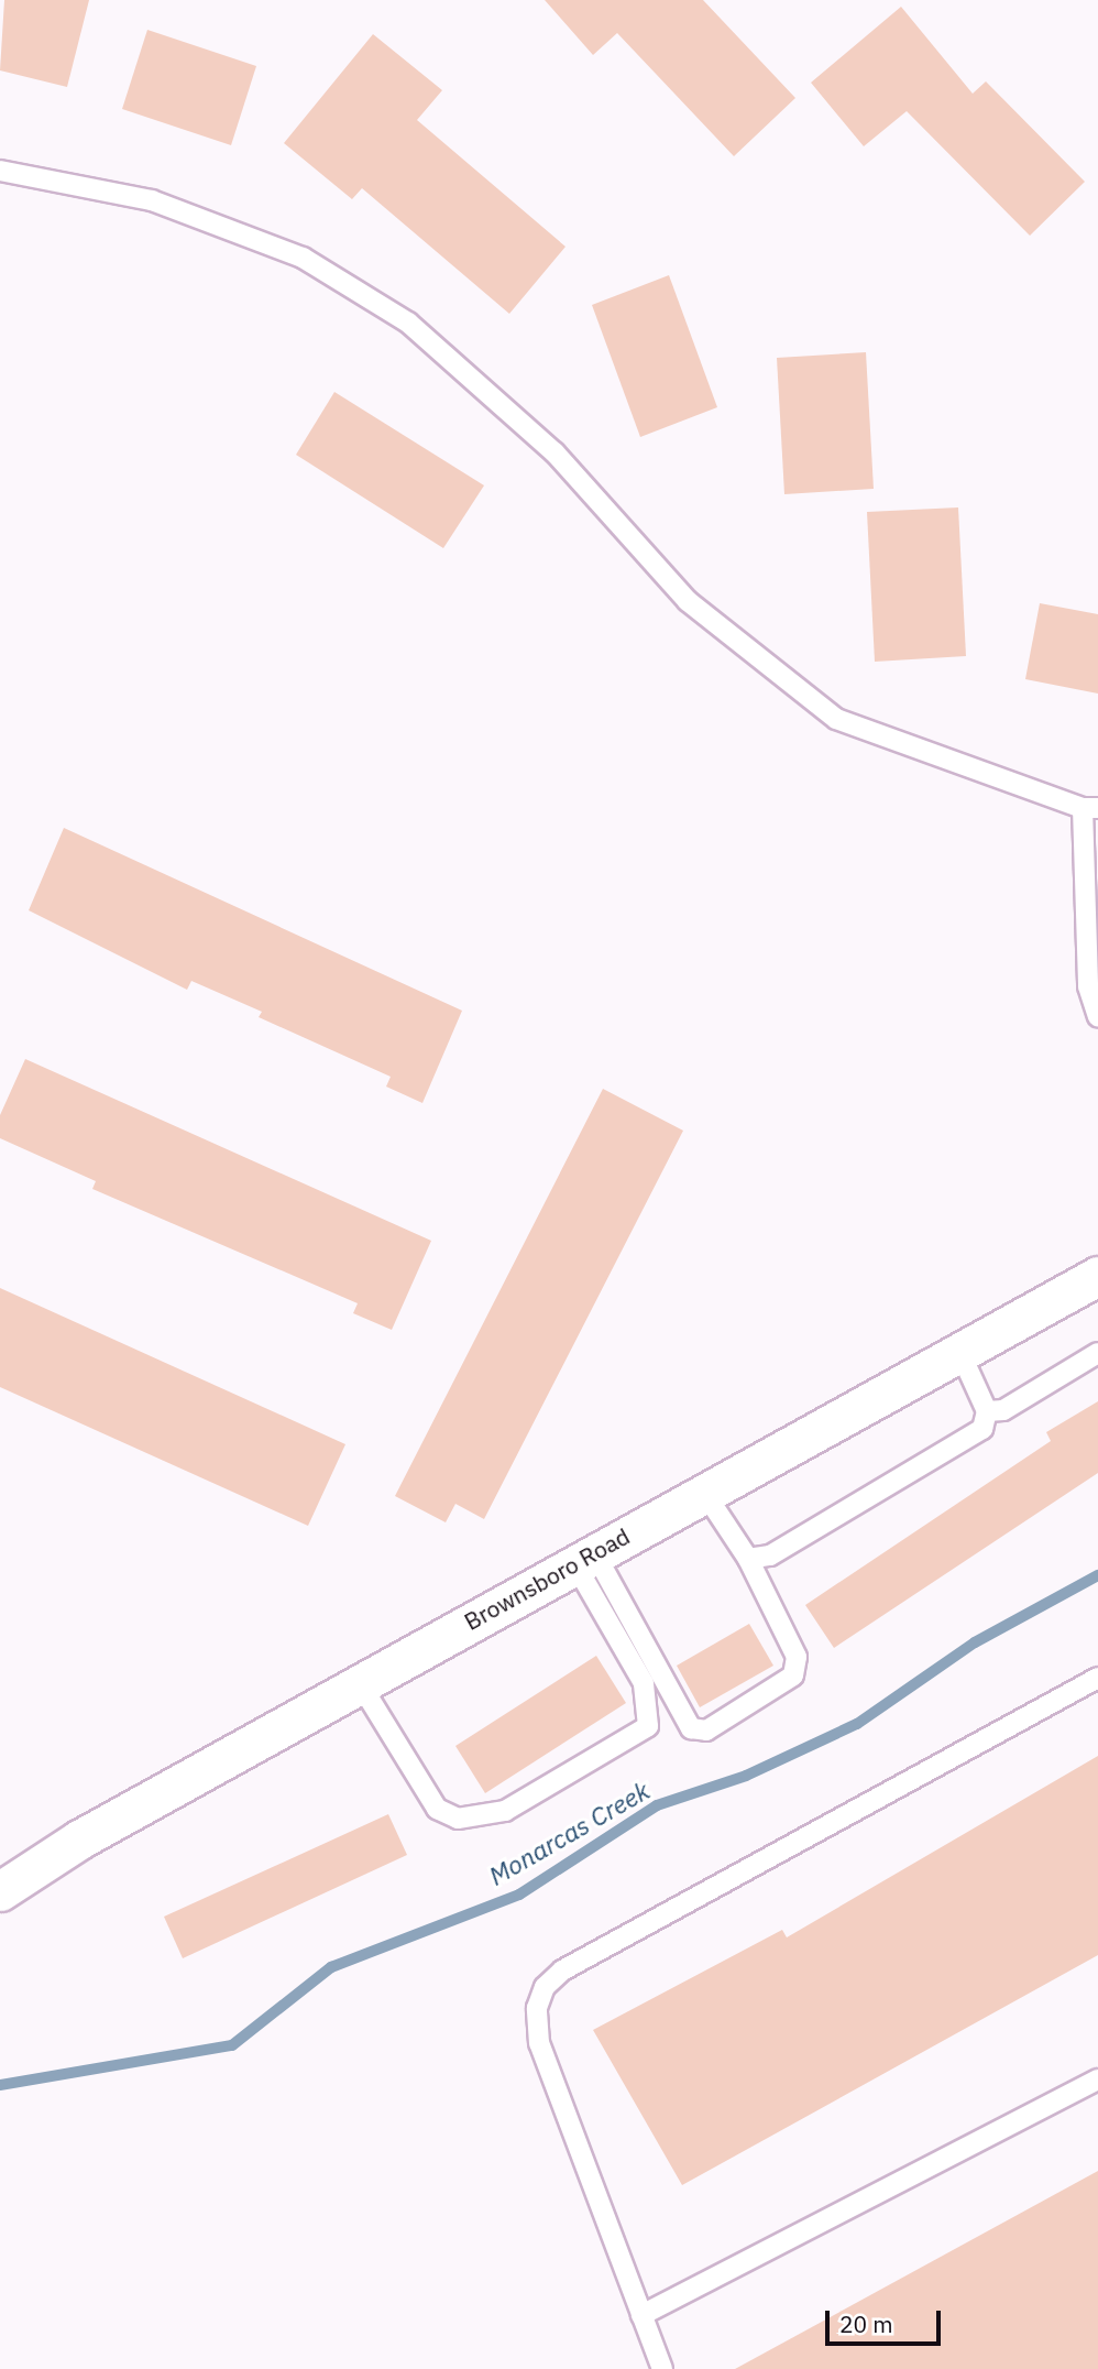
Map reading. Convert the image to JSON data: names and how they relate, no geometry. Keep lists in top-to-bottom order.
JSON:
{
  "streets": {
    "street": ["Brownsboro Road"]
  },
  "water": ["Monarcas Creek"],
  "scale_bar": "20 m"
}
